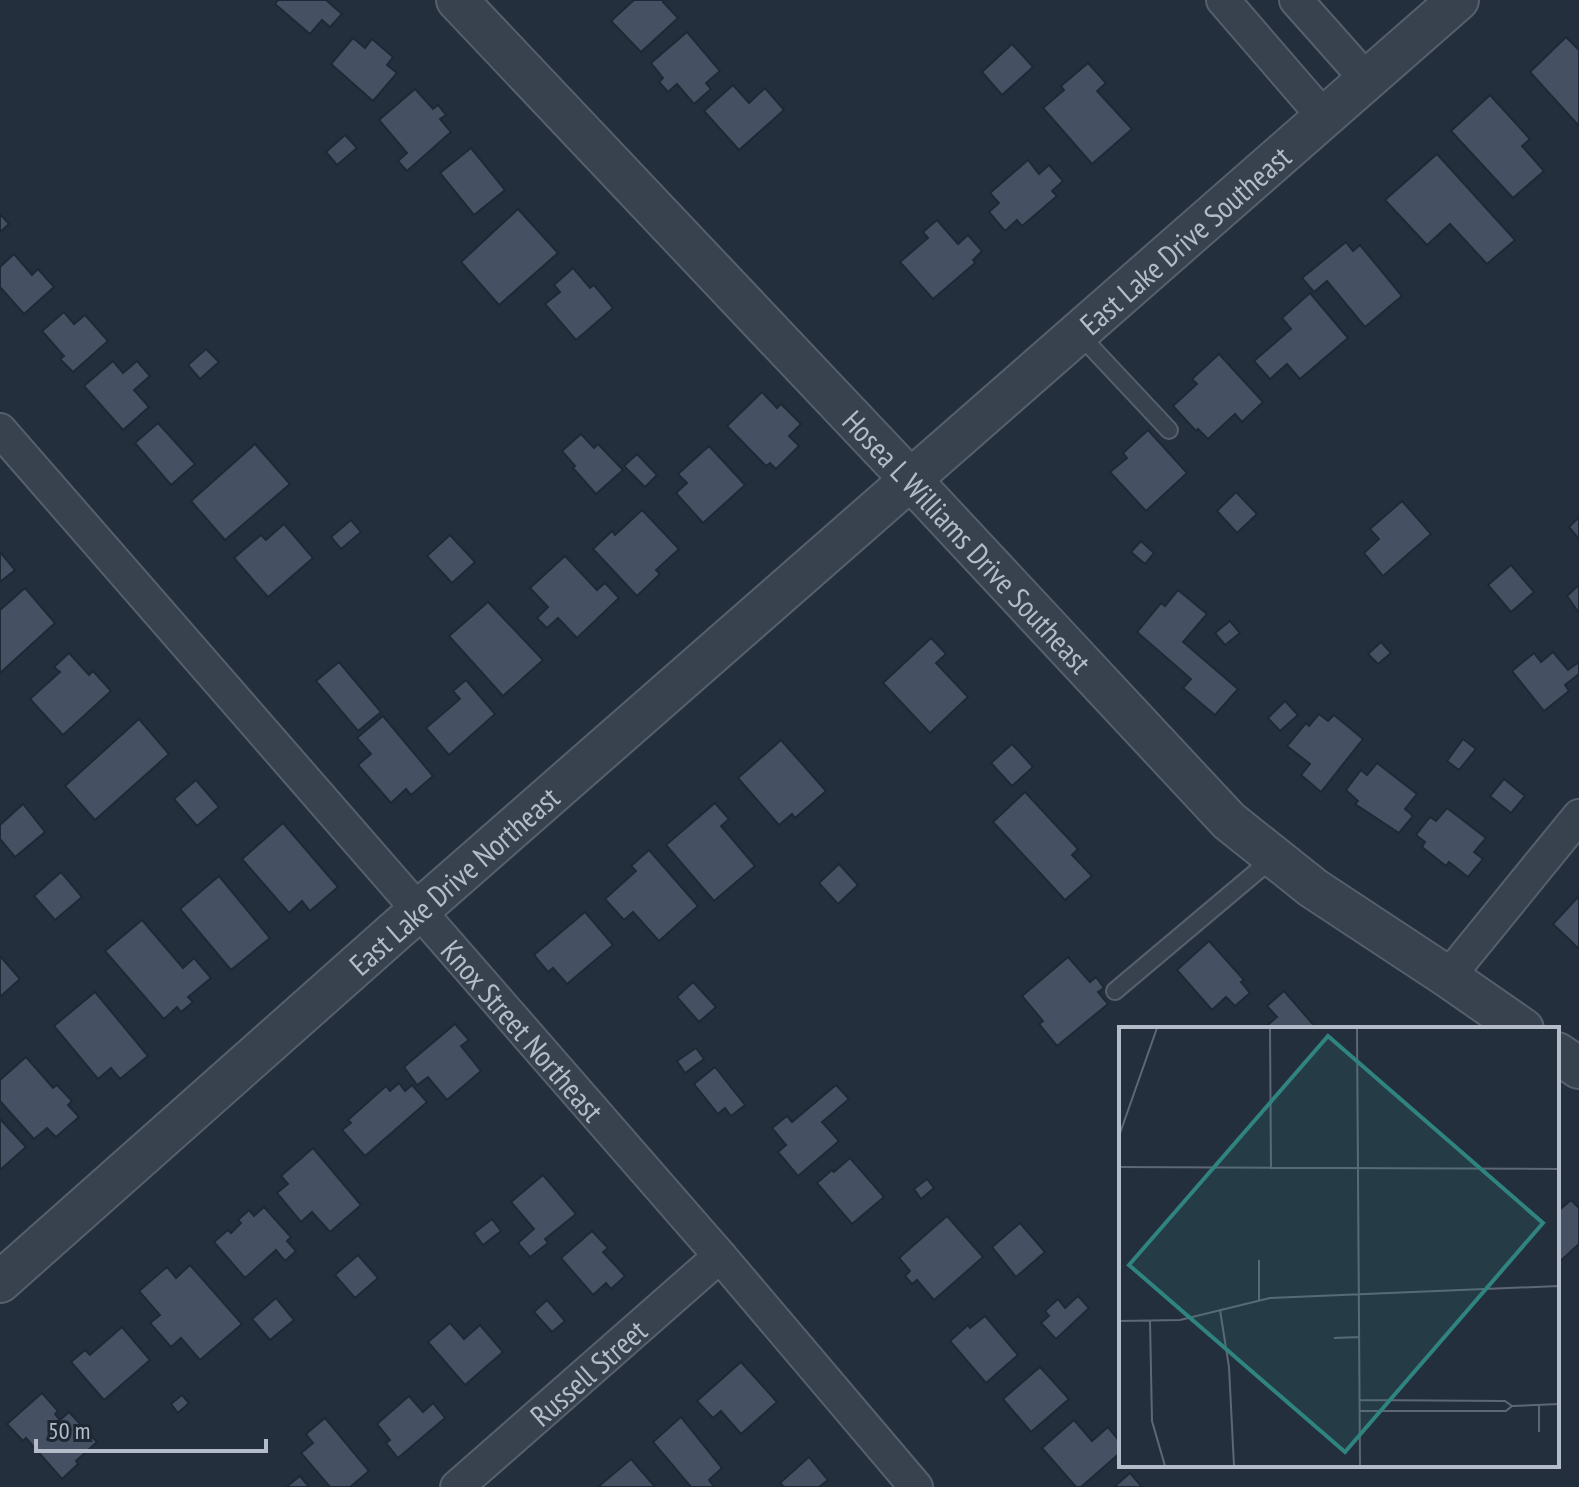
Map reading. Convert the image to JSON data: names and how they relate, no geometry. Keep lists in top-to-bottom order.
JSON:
{
  "streets": {
    "street": [
      "East Lake Drive Southeast",
      "Hosea L Williams Drive Southeast",
      "East Lake Drive Northeast",
      "Knox Street Northeast",
      "Russell Street"
    ]
  },
  "crossings": [
    ["East Lake Drive Southeast", "Hosea L Williams Drive Southeast"],
    ["East Lake Drive Southeast", "East Lake Drive Northeast"],
    ["Hosea L Williams Drive Southeast", "East Lake Drive Northeast"],
    ["East Lake Drive Northeast", "Knox Street Northeast"],
    ["Knox Street Northeast", "Russell Street"]
  ],
  "scale_bar": "50 m"
}
